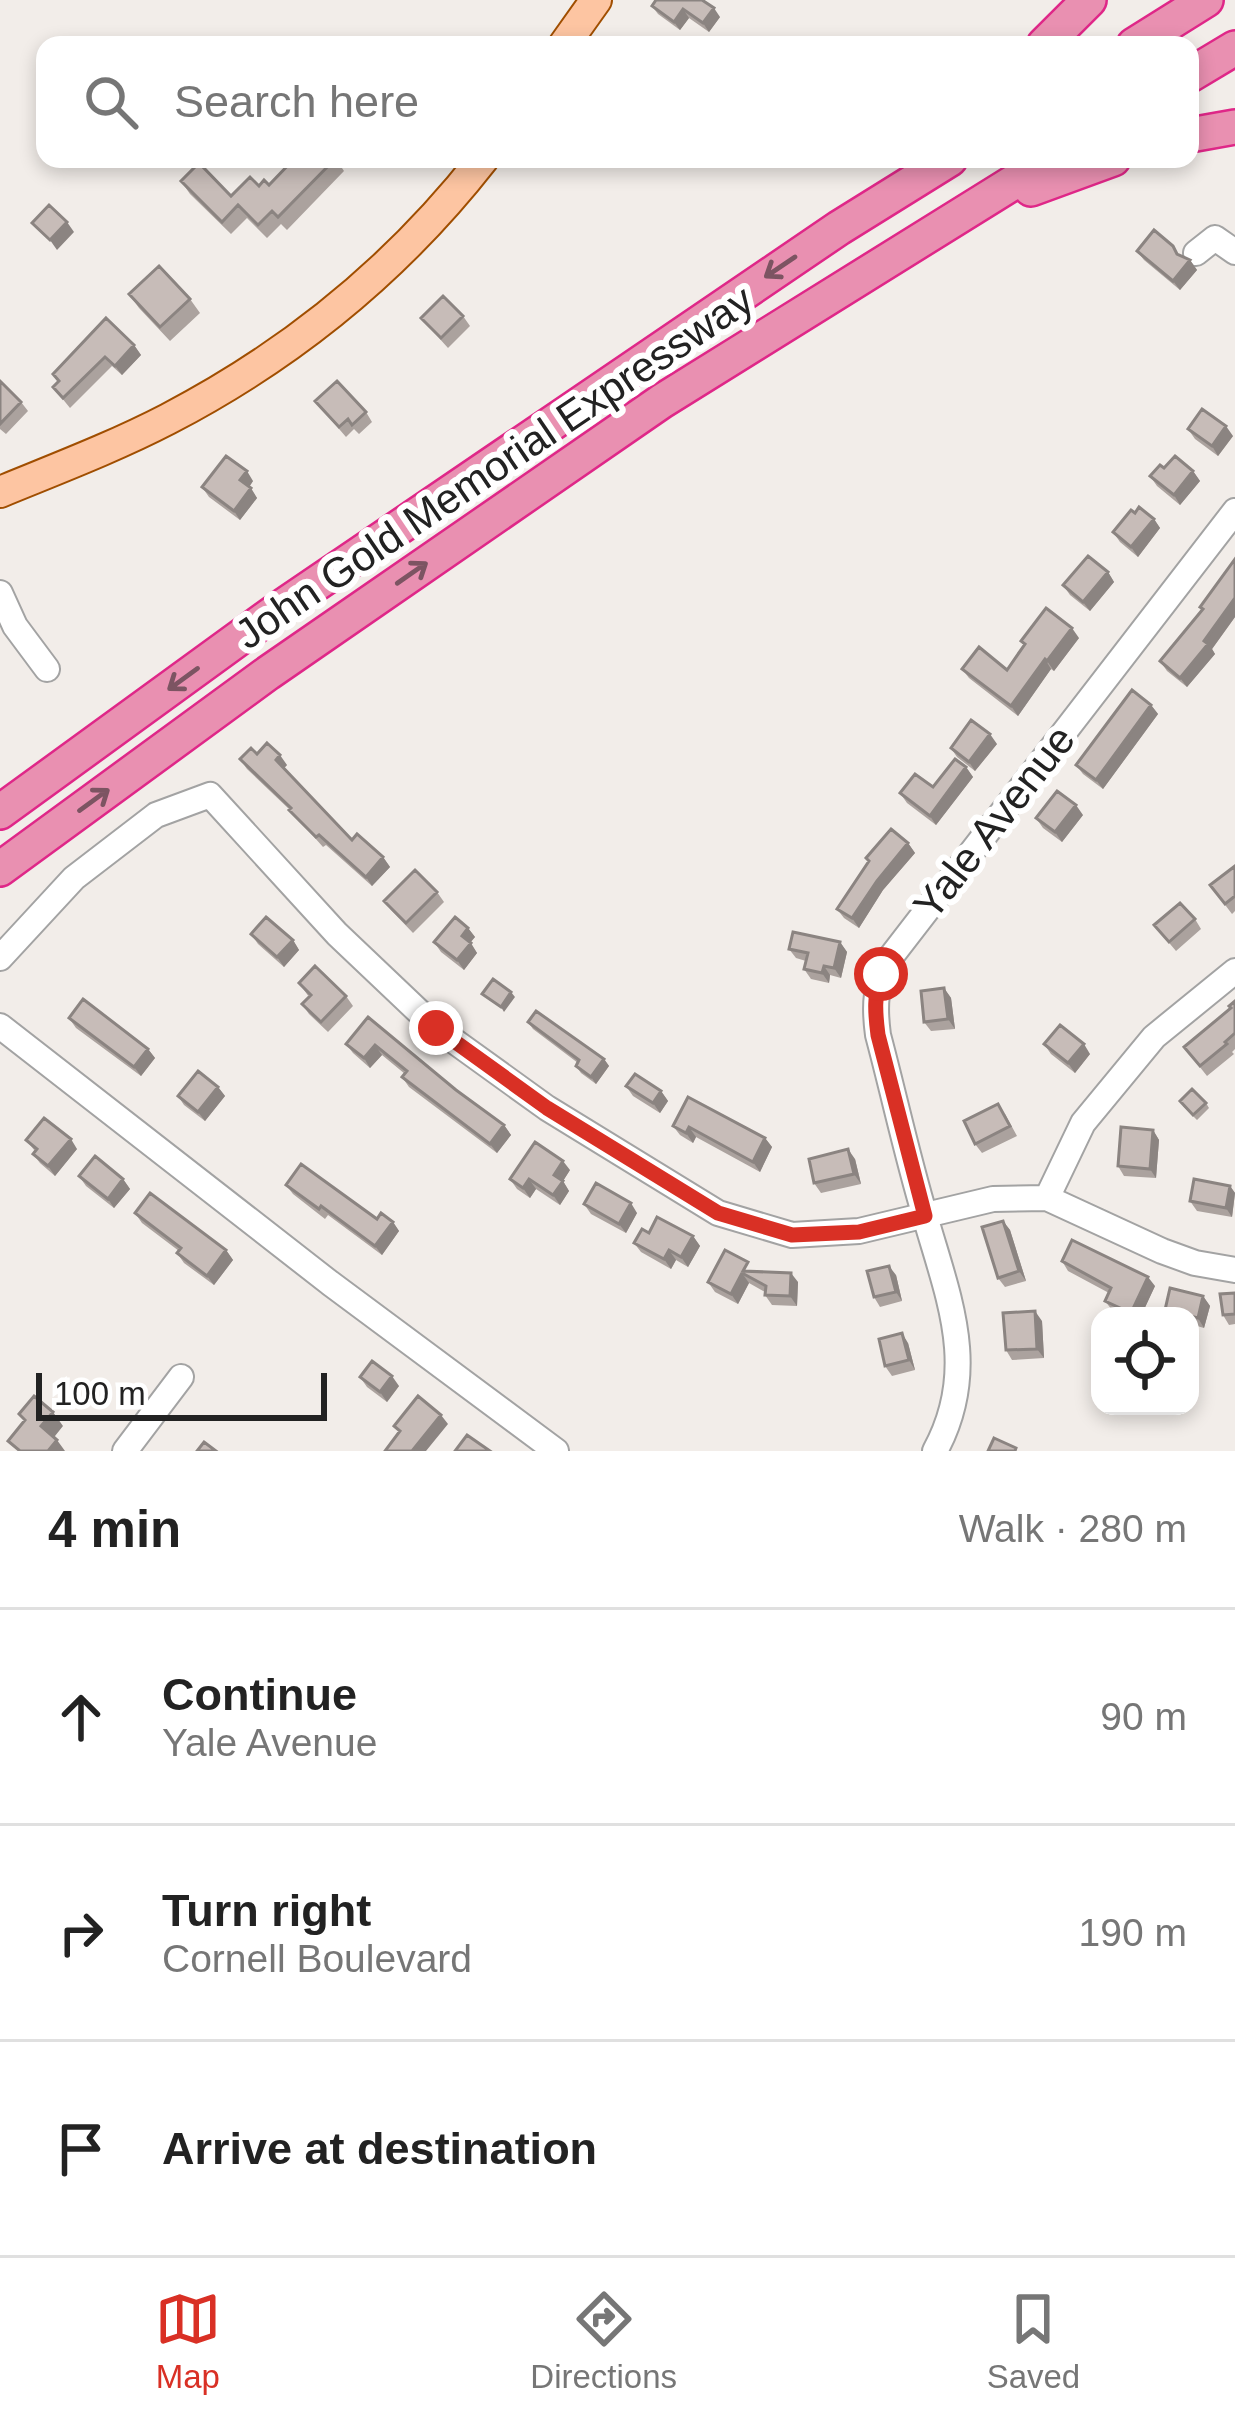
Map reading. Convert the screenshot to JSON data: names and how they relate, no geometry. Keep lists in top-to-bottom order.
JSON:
{
  "streets": {
    "highway": ["John Gold Memorial Expressway"],
    "street": ["Yale Avenue"]
  },
  "scale_bar": "100 m",
  "page": {
    "search": "Search here",
    "scale": "100 m",
    "heading": ["4 min", "Walk · 280 m"],
    "list": [
      ["Continue", "Yale Avenue", "90 m"],
      ["Turn right", "Cornell Boulevard", "190 m"],
      "Arrive at destination"
    ],
    "nav": ["Map", "Directions", "Saved"]
  }
}
